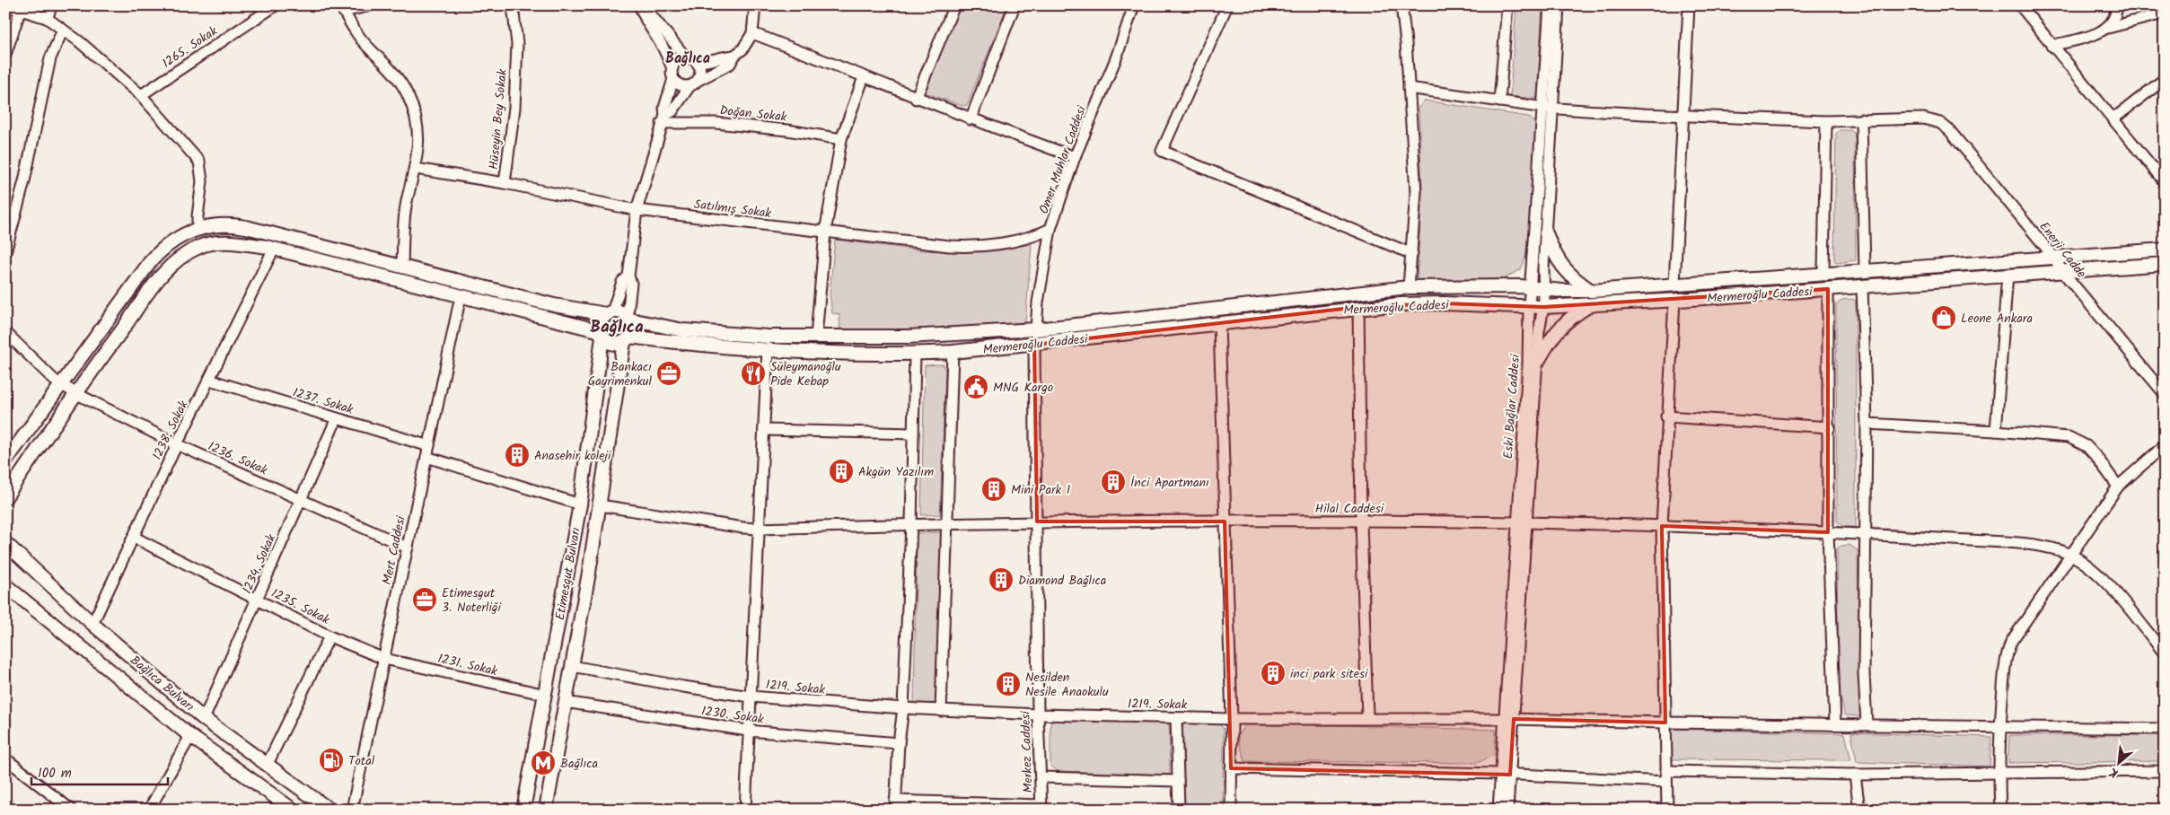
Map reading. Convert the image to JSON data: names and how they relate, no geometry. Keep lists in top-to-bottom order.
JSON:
{
  "streets": {
    "main road": ["Mermeroğlu Caddesi", "Etimesgut Bulvarı", "Bağlıca Bulvarı"],
    "street": [
      "1265. Sokak",
      "Doğan Sokak",
      "Hüseyin Bey Sokak",
      "Omer Muhlar Caddesi",
      "Satılmış Sokak",
      "Enerji Cadde",
      "1237. Sokak",
      "Eski Bağlar Caddesi",
      "1238. Sokak",
      "1236. Sokak",
      "Hilal Caddesi",
      "Mert Caddesi",
      "1234. Sokak",
      "1235. Sokak",
      "1231. Sokak",
      "1219. Sokak",
      "1230. Sokak",
      "Merkez Caddesi"
    ]
  },
  "crossings": [
    ["Hüseyin Bey Sokak", "Satılmış Sokak"],
    ["Omer Muhlar Caddesi", "Satılmış Sokak"],
    ["Omer Muhlar Caddesi", "Mermeroğlu Caddesi"],
    ["Enerji Cadde", "Mermeroğlu Caddesi"],
    ["Mermeroğlu Caddesi", "Eski Bağlar Caddesi"],
    ["Mermeroğlu Caddesi", "Etimesgut Bulvarı"],
    ["Mermeroğlu Caddesi", "Merkez Caddesi"],
    ["1237. Sokak", "1238. Sokak"],
    ["1237. Sokak", "Mert Caddesi"],
    ["1237. Sokak", "1234. Sokak"],
    ["1237. Sokak", "Etimesgut Bulvarı"],
    ["Eski Bağlar Caddesi", "Hilal Caddesi"],
    ["Eski Bağlar Caddesi", "1219. Sokak"],
    ["1238. Sokak", "1236. Sokak"],
    ["1238. Sokak", "1235. Sokak"],
    ["1238. Sokak", "Bağlıca Bulvarı"],
    ["1236. Sokak", "Mert Caddesi"],
    ["1236. Sokak", "1234. Sokak"],
    ["Hilal Caddesi", "Etimesgut Bulvarı"],
    ["Hilal Caddesi", "Merkez Caddesi"],
    ["Mert Caddesi", "1235. Sokak"],
    ["Mert Caddesi", "1231. Sokak"],
    ["1234. Sokak", "1235. Sokak"],
    ["1234. Sokak", "Bağlıca Bulvarı"],
    ["Etimesgut Bulvarı", "1231. Sokak"],
    ["Etimesgut Bulvarı", "1219. Sokak"],
    ["Etimesgut Bulvarı", "1230. Sokak"],
    ["1235. Sokak", "1231. Sokak"],
    ["1219. Sokak", "Merkez Caddesi"]
  ],
  "districts": ["Bağlıca", "Bağlıca"],
  "places": {
    "shop": ["Leone Ankara"],
    "office": ["Bankacı Gayrimenkul", "Etimesgut 3. Noterliği"],
    "restaurant": ["Süleymanoğlu Pide Kebap"],
    "public building": ["MNG Kargo"],
    "building": [
      "Anasehir koleji",
      "Akgün Yazılım",
      "İnci Apartmanı",
      "Mini Park 1",
      "Diamond Bağlıca",
      "inci park sitesi",
      "Nesilden Nesile Anaokulu"
    ],
    "fuel station": ["Total"],
    "metro station": ["Bağlıca"]
  },
  "scale_bar": "100 m",
  "north": "bottom left"
}
